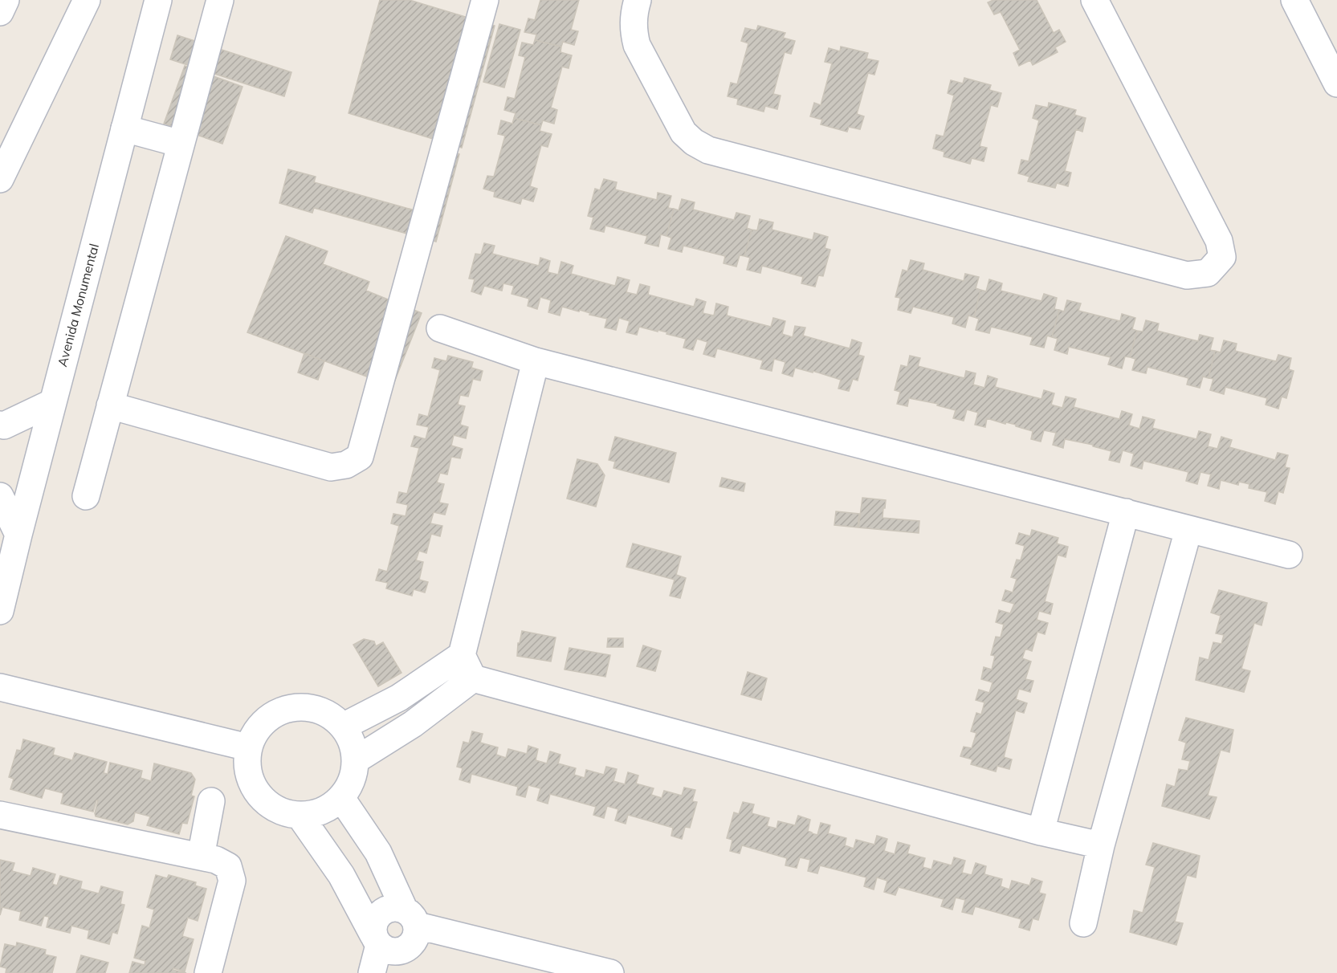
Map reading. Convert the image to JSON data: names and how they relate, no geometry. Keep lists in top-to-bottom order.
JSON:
{
  "streets": {
    "street": ["Avenida Monumental"]
  }
}
